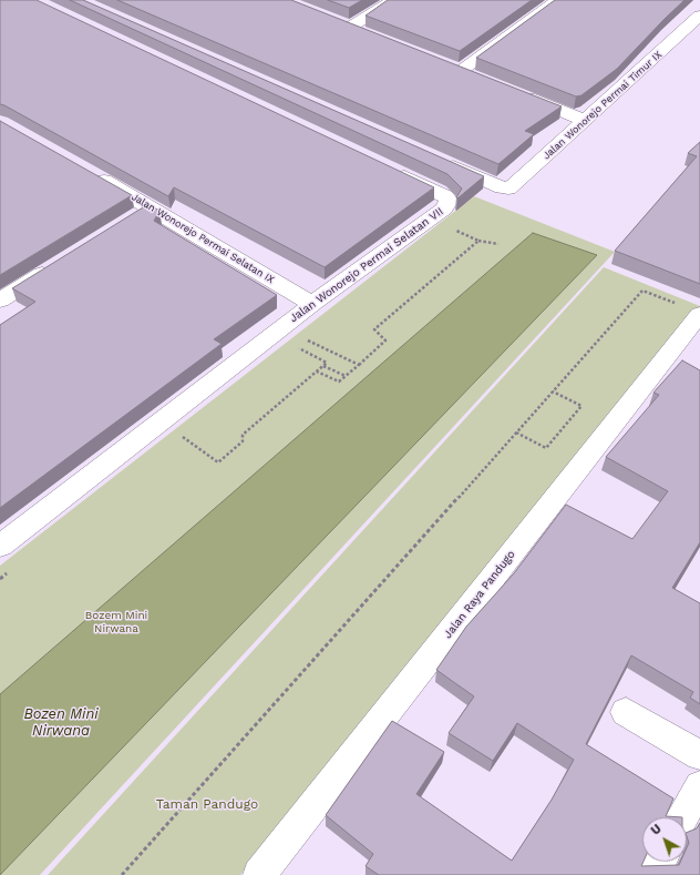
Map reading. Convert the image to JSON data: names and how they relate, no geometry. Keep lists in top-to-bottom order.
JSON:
{
  "streets": {
    "street": [
      "Jalan Wonorejo Permai Timur IX",
      "Jalan Wonorejo Permai Selatan IX",
      "Jalan Wonorejo Permai Selatan VII",
      "Jalan Raya Pandugo"
    ]
  },
  "crossings": [
    ["Jalan Wonorejo Permai Selatan IX", "Jalan Wonorejo Permai Selatan VII"]
  ],
  "water": ["Bozen Mini Nirwana"],
  "parks": ["Bozem Mini Nirwana", "Taman Pandugo"],
  "north": "top left"
}
